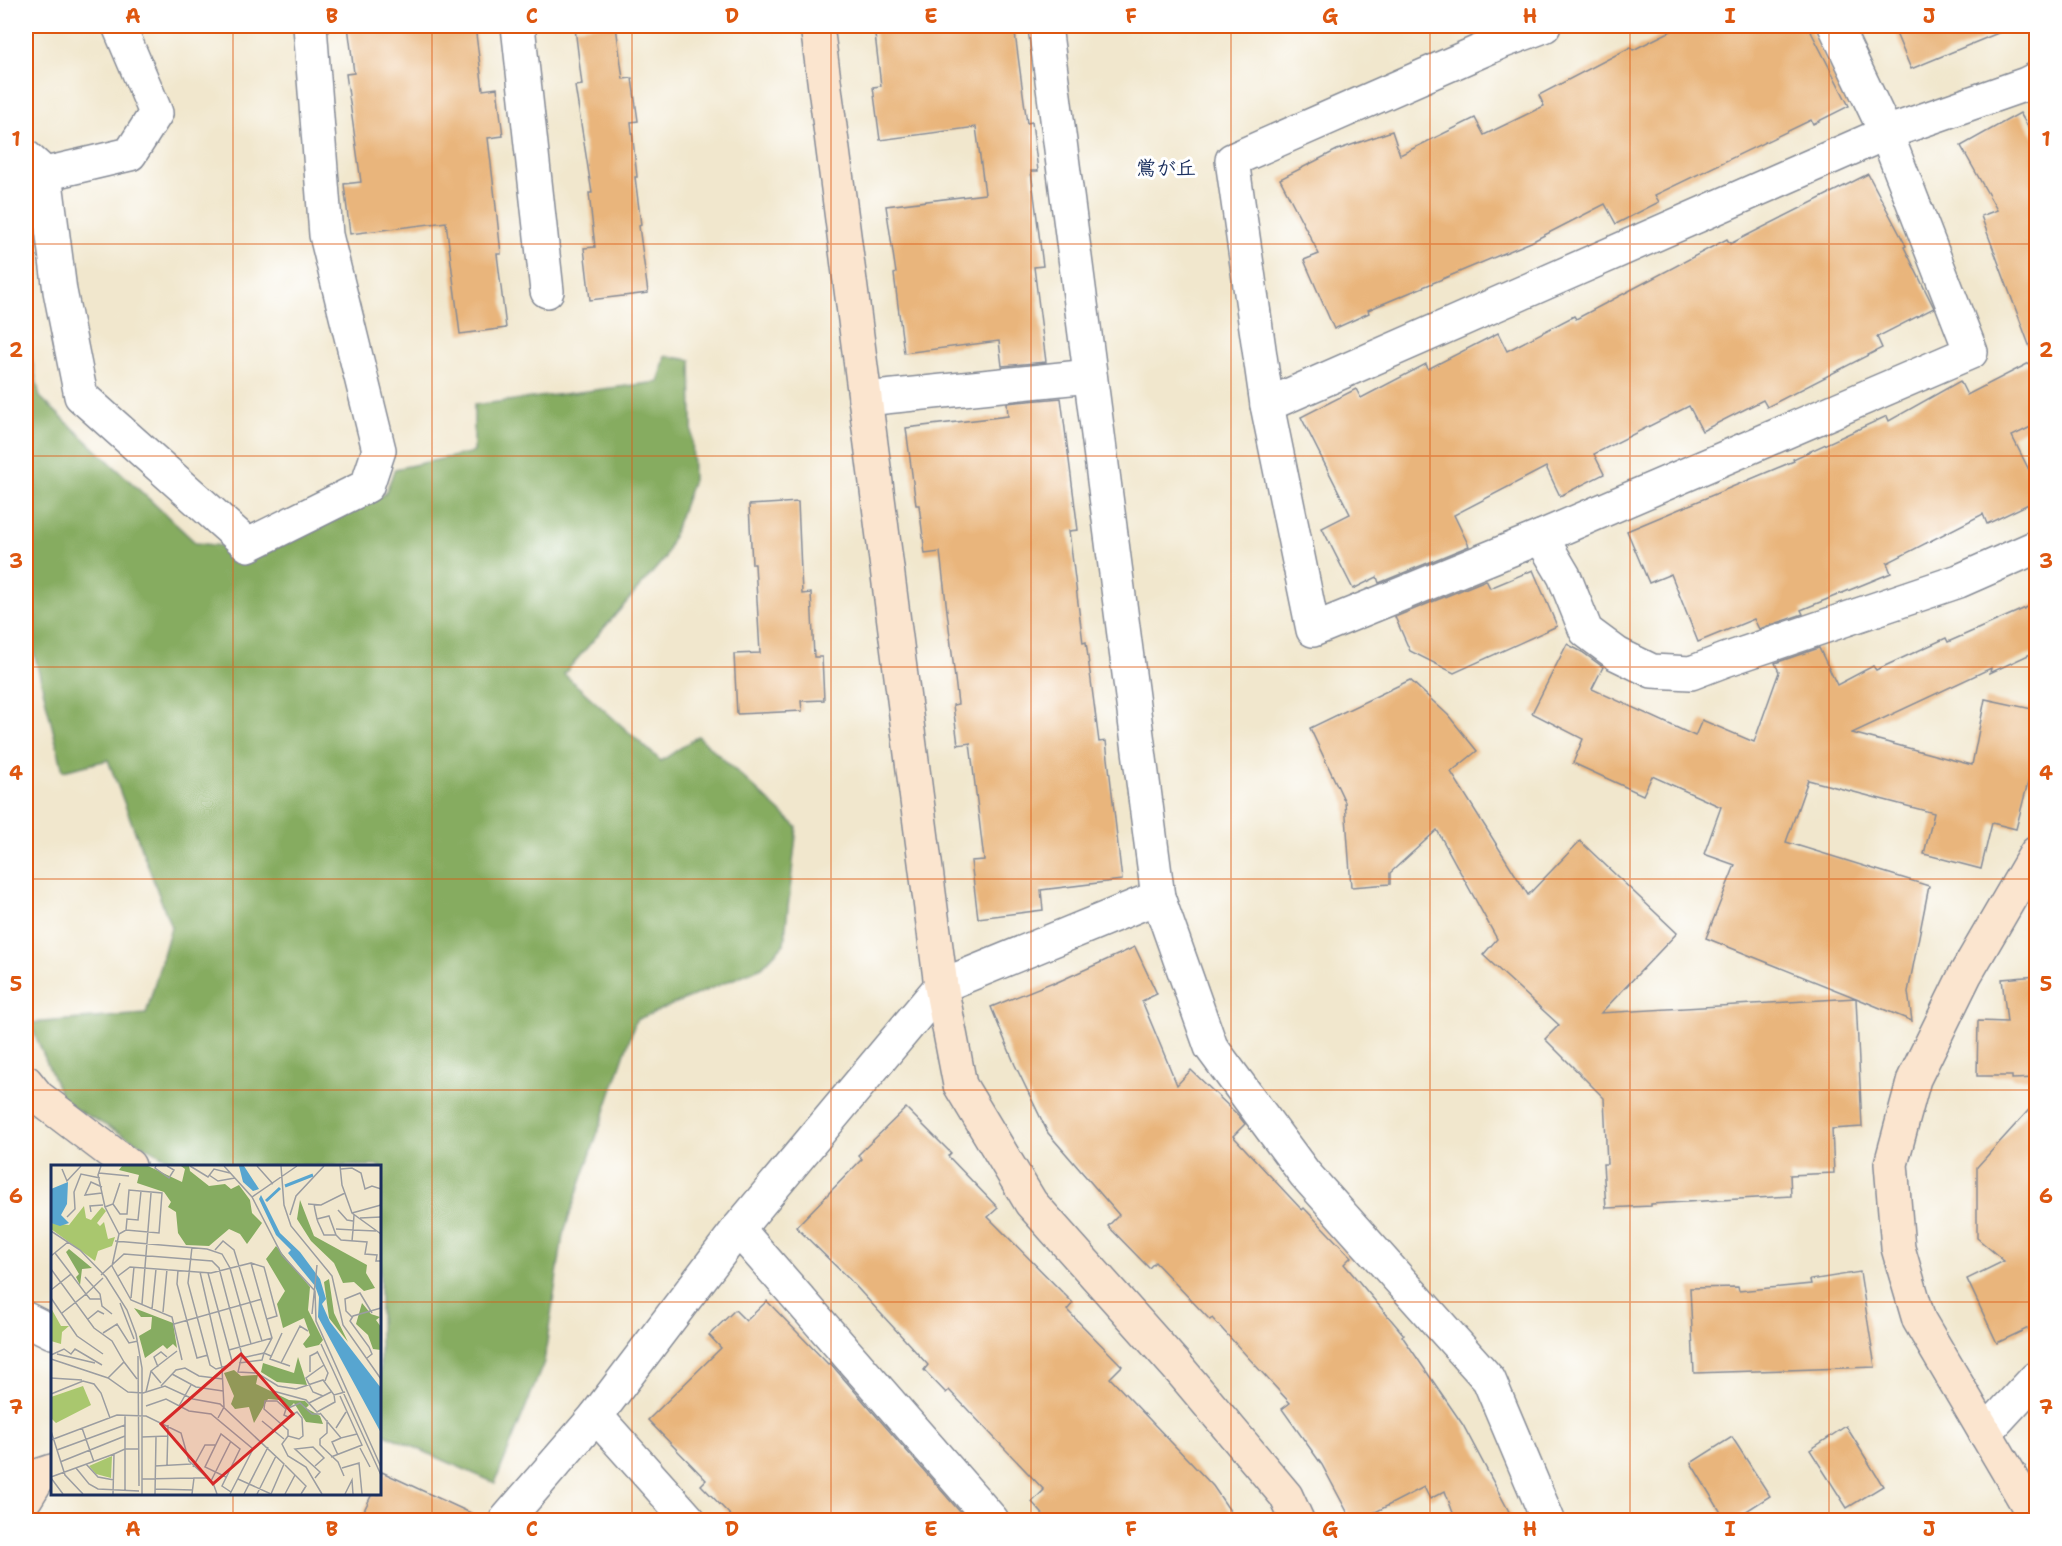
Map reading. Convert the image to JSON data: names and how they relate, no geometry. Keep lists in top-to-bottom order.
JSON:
{
  "districts": ["鴬が丘"],
  "grid": {
    "columns": [
      "A",
      "B",
      "C",
      "D",
      "E",
      "F",
      "G",
      "H",
      "I",
      "J"
    ],
    "rows": [
      "1",
      "2",
      "3",
      "4",
      "5",
      "6",
      "7"
    ]
  }
}
